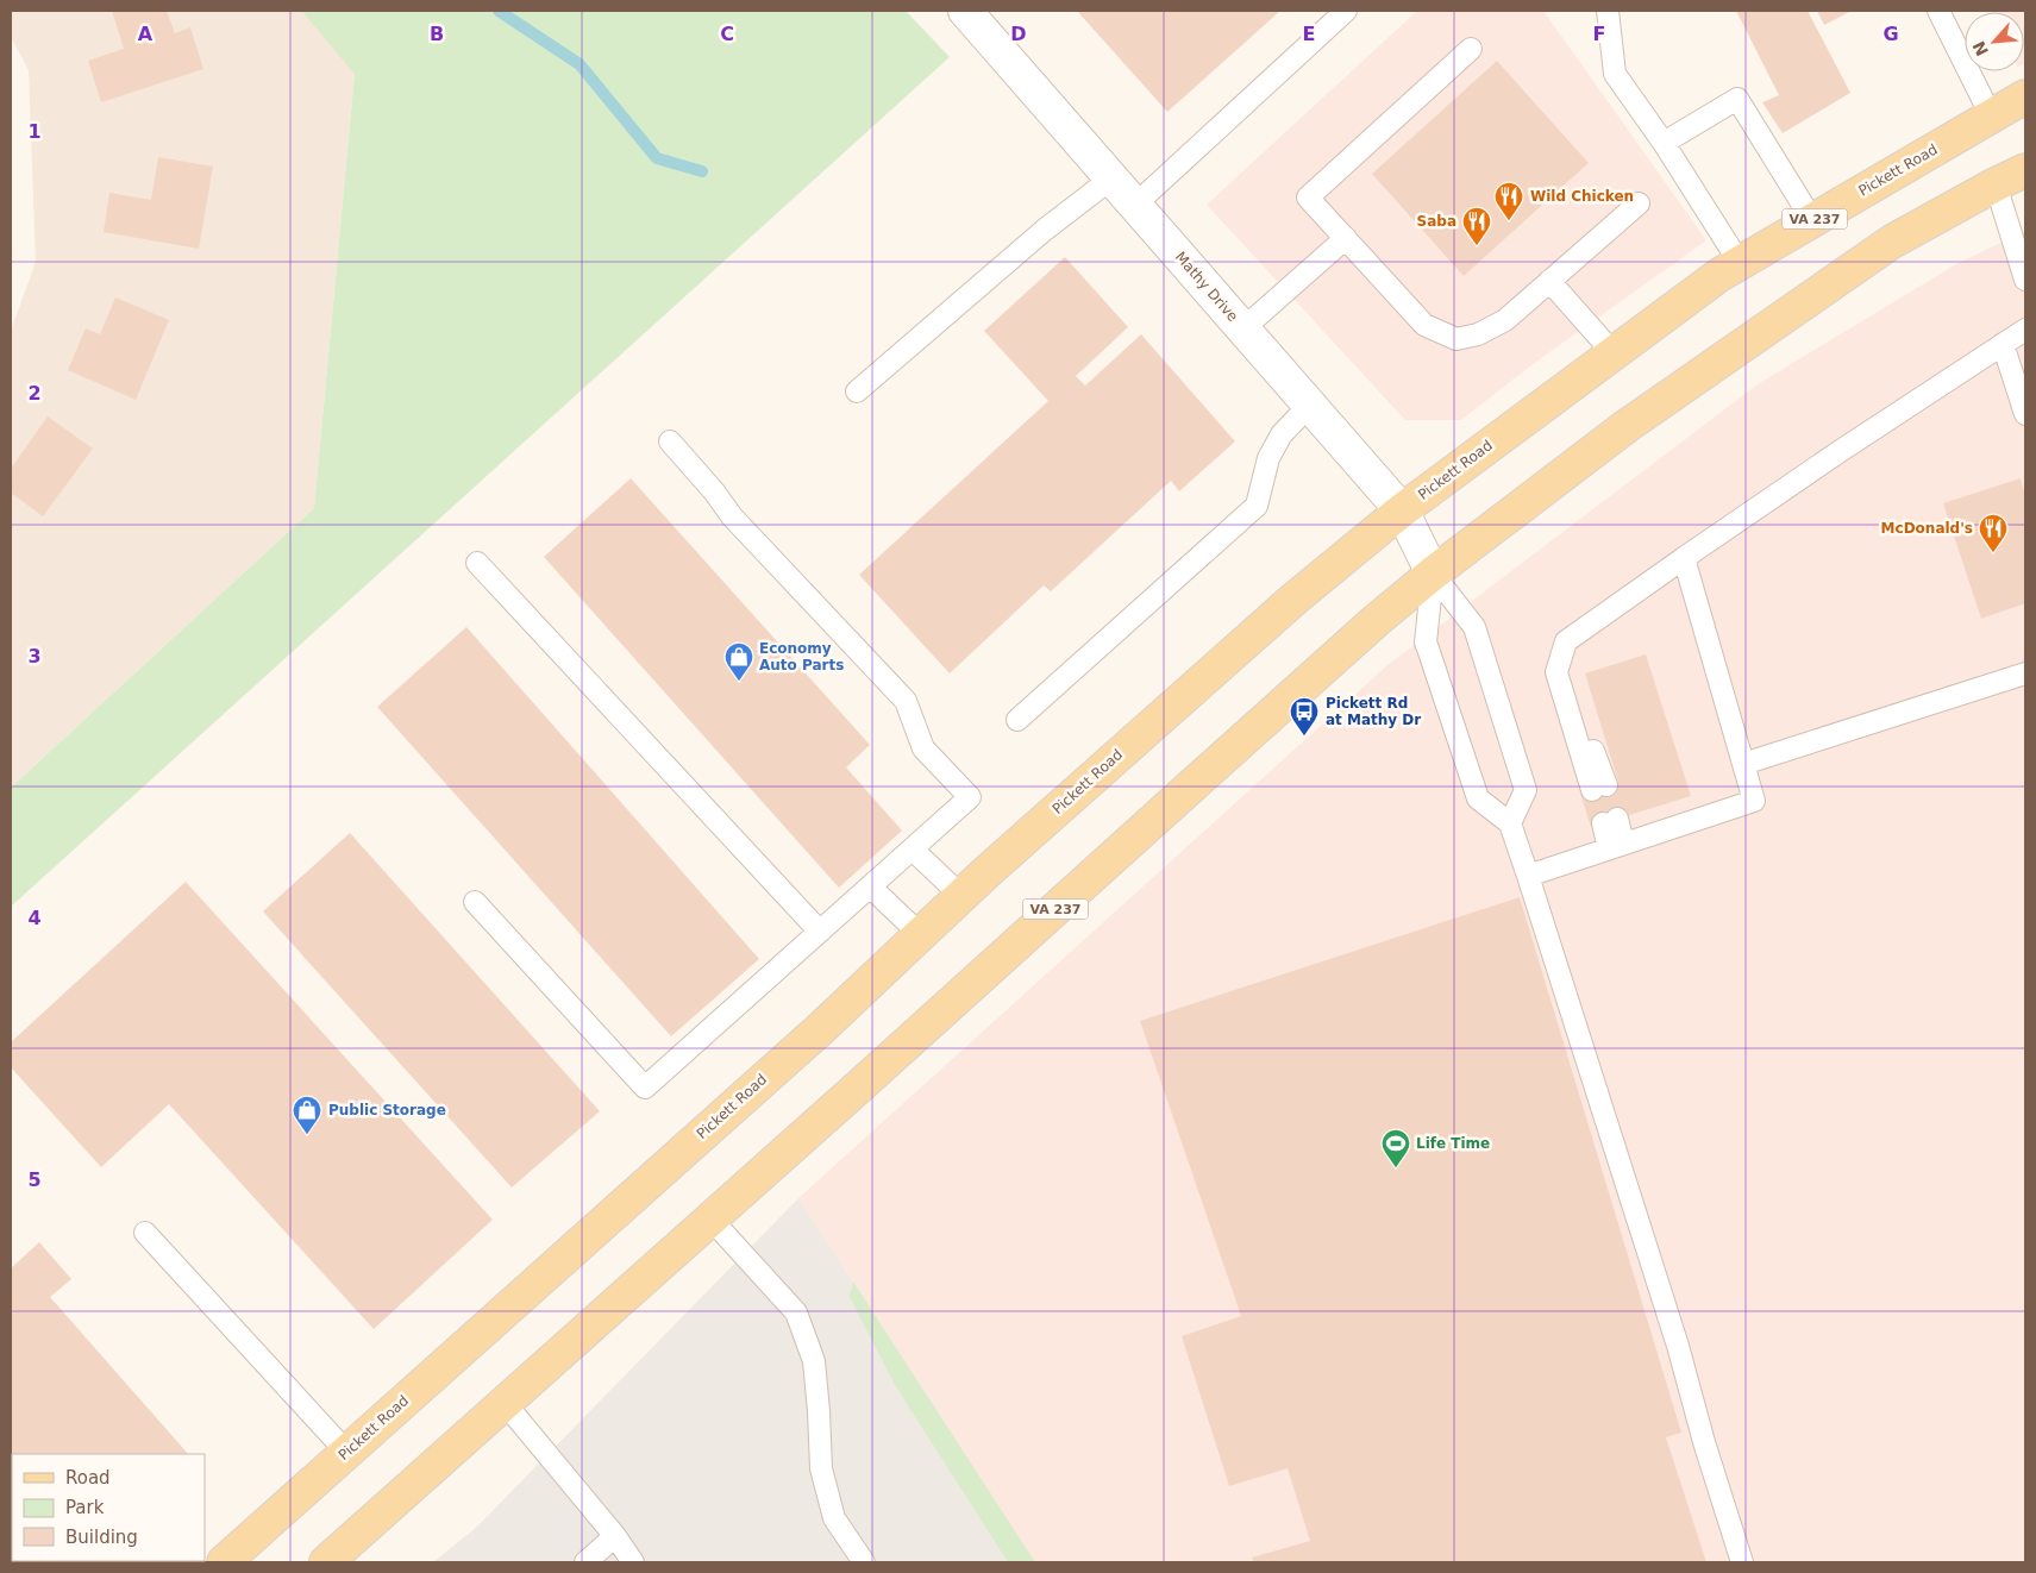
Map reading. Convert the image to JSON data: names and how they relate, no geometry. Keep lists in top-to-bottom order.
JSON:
{
  "streets": {
    "main road": ["Pickett Road", "VA 237"],
    "street": ["Mathy Drive"]
  },
  "crossings": [
    ["Pickett Road", "Mathy Drive"],
    ["VA 237", "Mathy Drive"]
  ],
  "places": {
    "restaurant": ["Wild Chicken", "Saba", "McDonald's"],
    "shop": ["Economy Auto Parts", "Public Storage"],
    "bus stop": ["Pickett Rd at Mathy Dr"],
    "sports": ["Life Time"]
  },
  "legend": ["Road", "Park", "Building"],
  "north": "bottom left",
  "grid": {
    "columns": [
      "A",
      "B",
      "C",
      "D",
      "E",
      "F",
      "G"
    ],
    "rows": [
      "1",
      "2",
      "3",
      "4",
      "5"
    ]
  }
}
